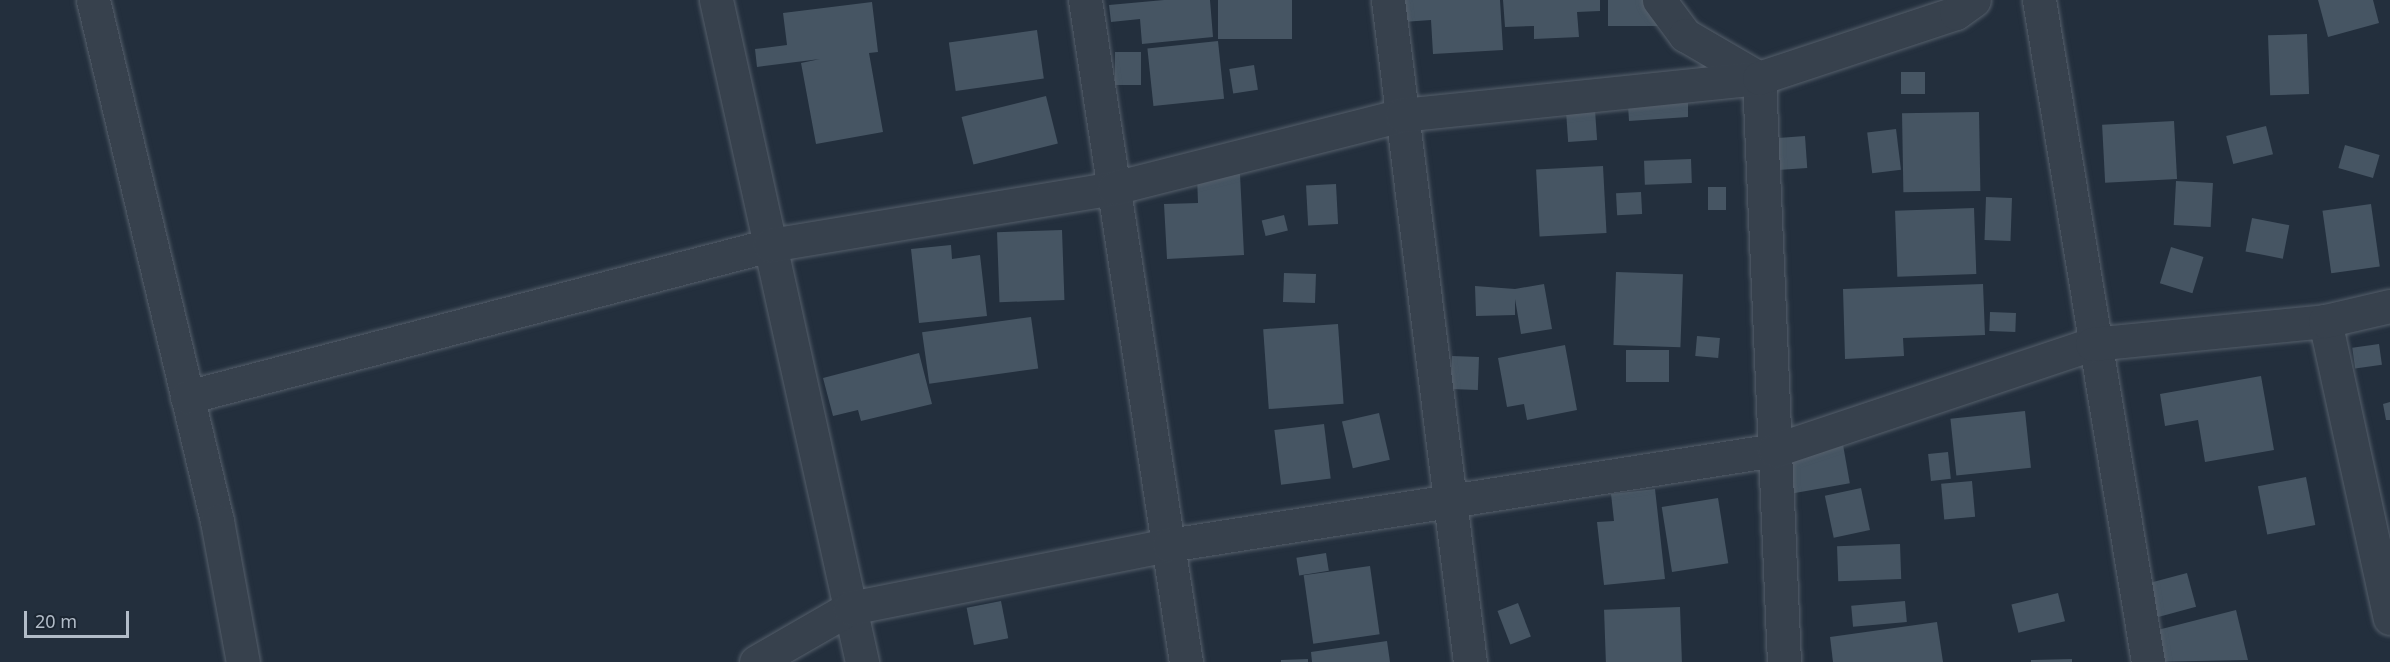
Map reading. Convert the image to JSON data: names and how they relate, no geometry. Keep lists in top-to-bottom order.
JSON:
{
  "scale_bar": "20 m"
}
